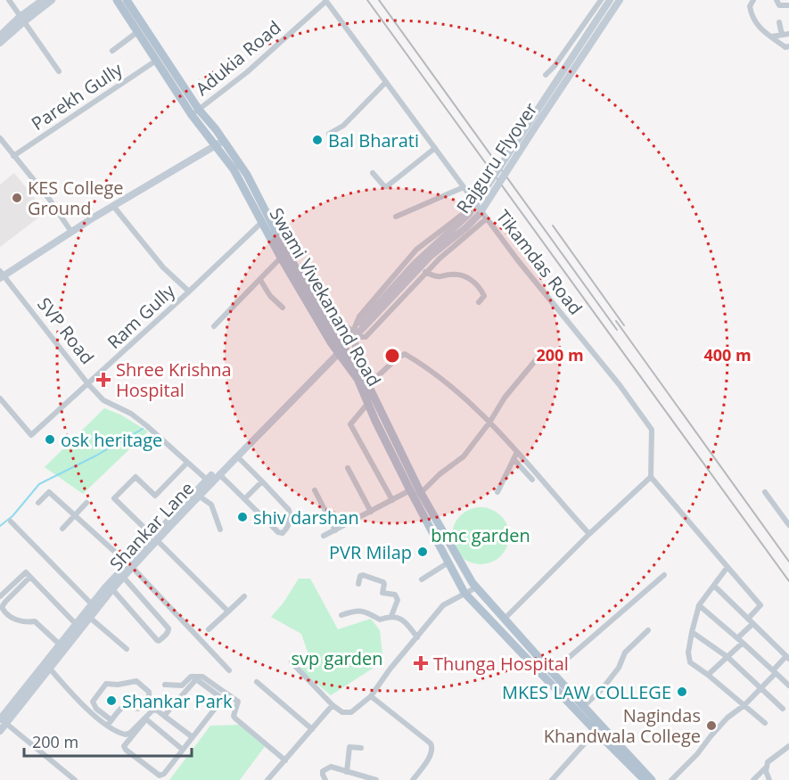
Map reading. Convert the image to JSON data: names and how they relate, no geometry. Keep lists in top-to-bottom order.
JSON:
{
  "streets": {
    "main road": ["Swami Vivekanand Road"],
    "street": [
      "Adukia Road",
      "Parekh Gully",
      "Rajguru Flyover",
      "Tikamdas Road",
      "Ram Gully",
      "SVP Road",
      "Shankar Lane"
    ]
  },
  "crossings": [
    ["Adukia Road", "Tikamdas Road"],
    ["Adukia Road", "Swami Vivekanand Road"],
    ["Parekh Gully", "Swami Vivekanand Road"],
    ["Rajguru Flyover", "Swami Vivekanand Road"],
    ["Rajguru Flyover", "Shankar Lane"],
    ["Swami Vivekanand Road", "Ram Gully"],
    ["Swami Vivekanand Road", "Shankar Lane"],
    ["Ram Gully", "SVP Road"],
    ["SVP Road", "Shankar Lane"]
  ],
  "parks": ["bmc garden", "svp garden"],
  "places": {
    "other": [
      "Bal Bharati",
      "KES College Ground",
      "osk heritage",
      "shiv darshan",
      "PVR Milap",
      "MKES LAW COLLEGE",
      "Shankar Park",
      "Nagindas Khandwala College"
    ],
    "health": ["Shree Krishna Hospital", "Thunga Hospital"]
  },
  "scale_bar": "200 m",
  "rings": ["200 m", "400 m"]
}
